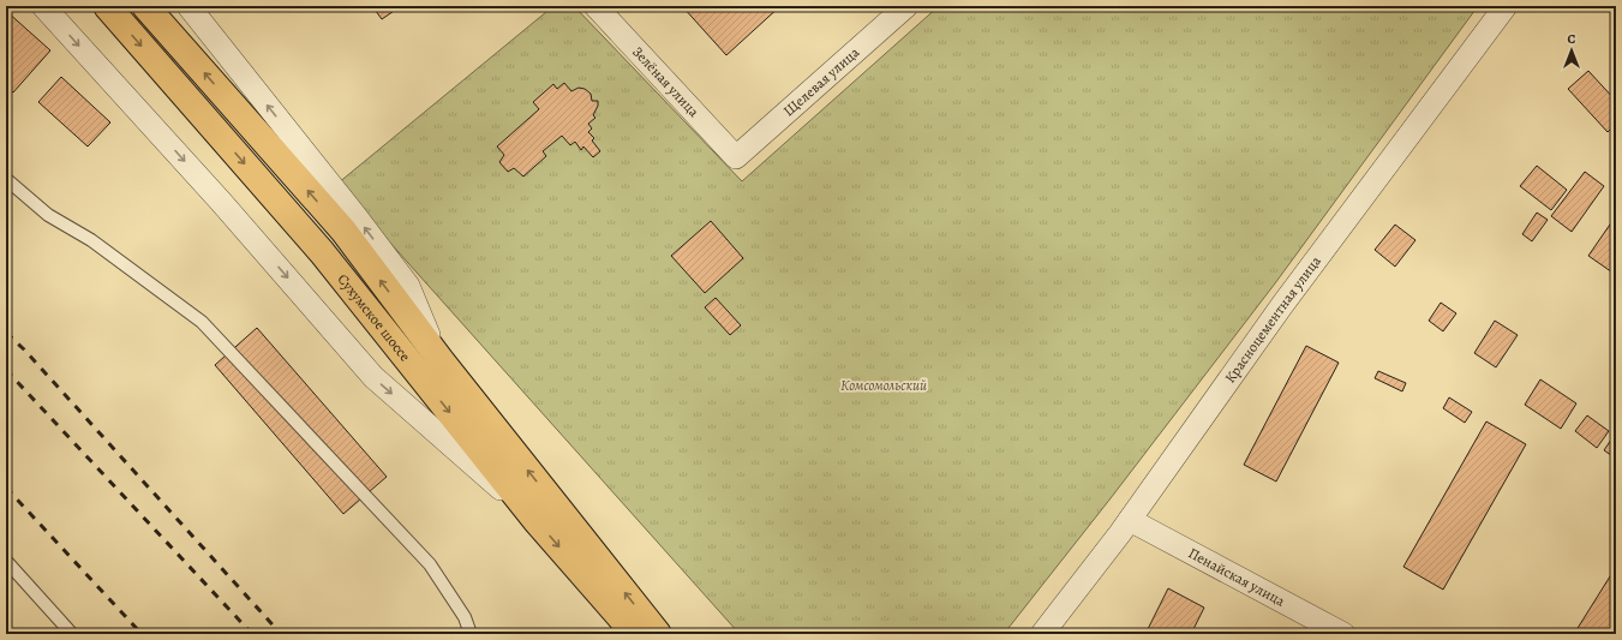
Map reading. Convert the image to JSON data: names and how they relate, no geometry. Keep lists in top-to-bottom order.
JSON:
{
  "streets": {
    "highway": ["Сухумское шоссе"],
    "street": [
      "Зелёная улица",
      "Щелевая улица",
      "Красноцементная улица",
      "Пенайская улица"
    ]
  },
  "crossings": [
    ["Зелёная улица", "Щелевая улица"],
    ["Красноцементная улица", "Пенайская улица"]
  ],
  "parks": ["Комсомольский"],
  "north": "top"
}
